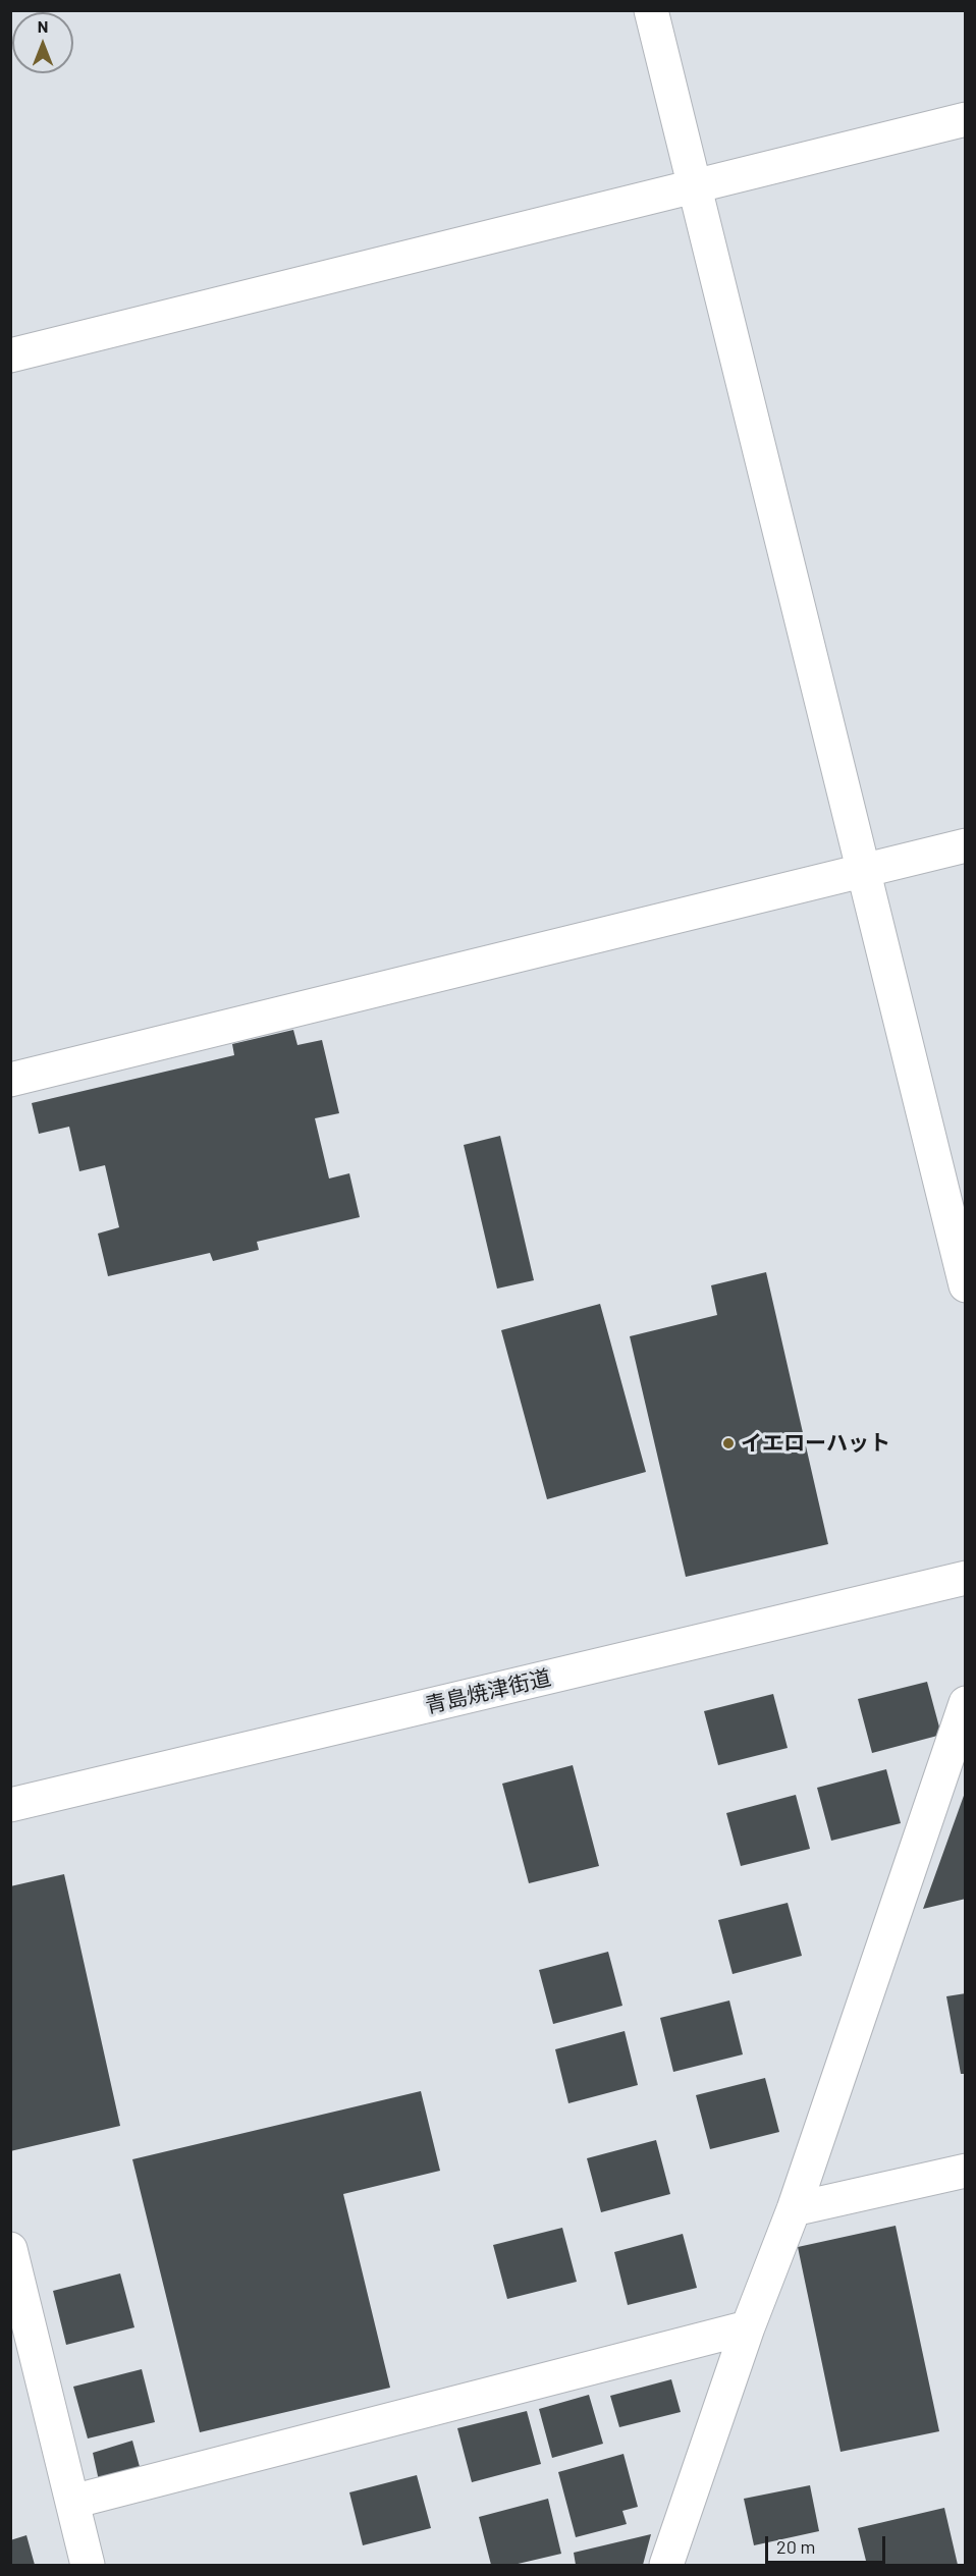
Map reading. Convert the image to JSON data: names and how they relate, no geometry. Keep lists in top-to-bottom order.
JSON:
{
  "streets": {
    "street": ["青島焼津街道"]
  },
  "places": ["イエローハット"],
  "scale_bar": "20 m",
  "north": "top"
}
